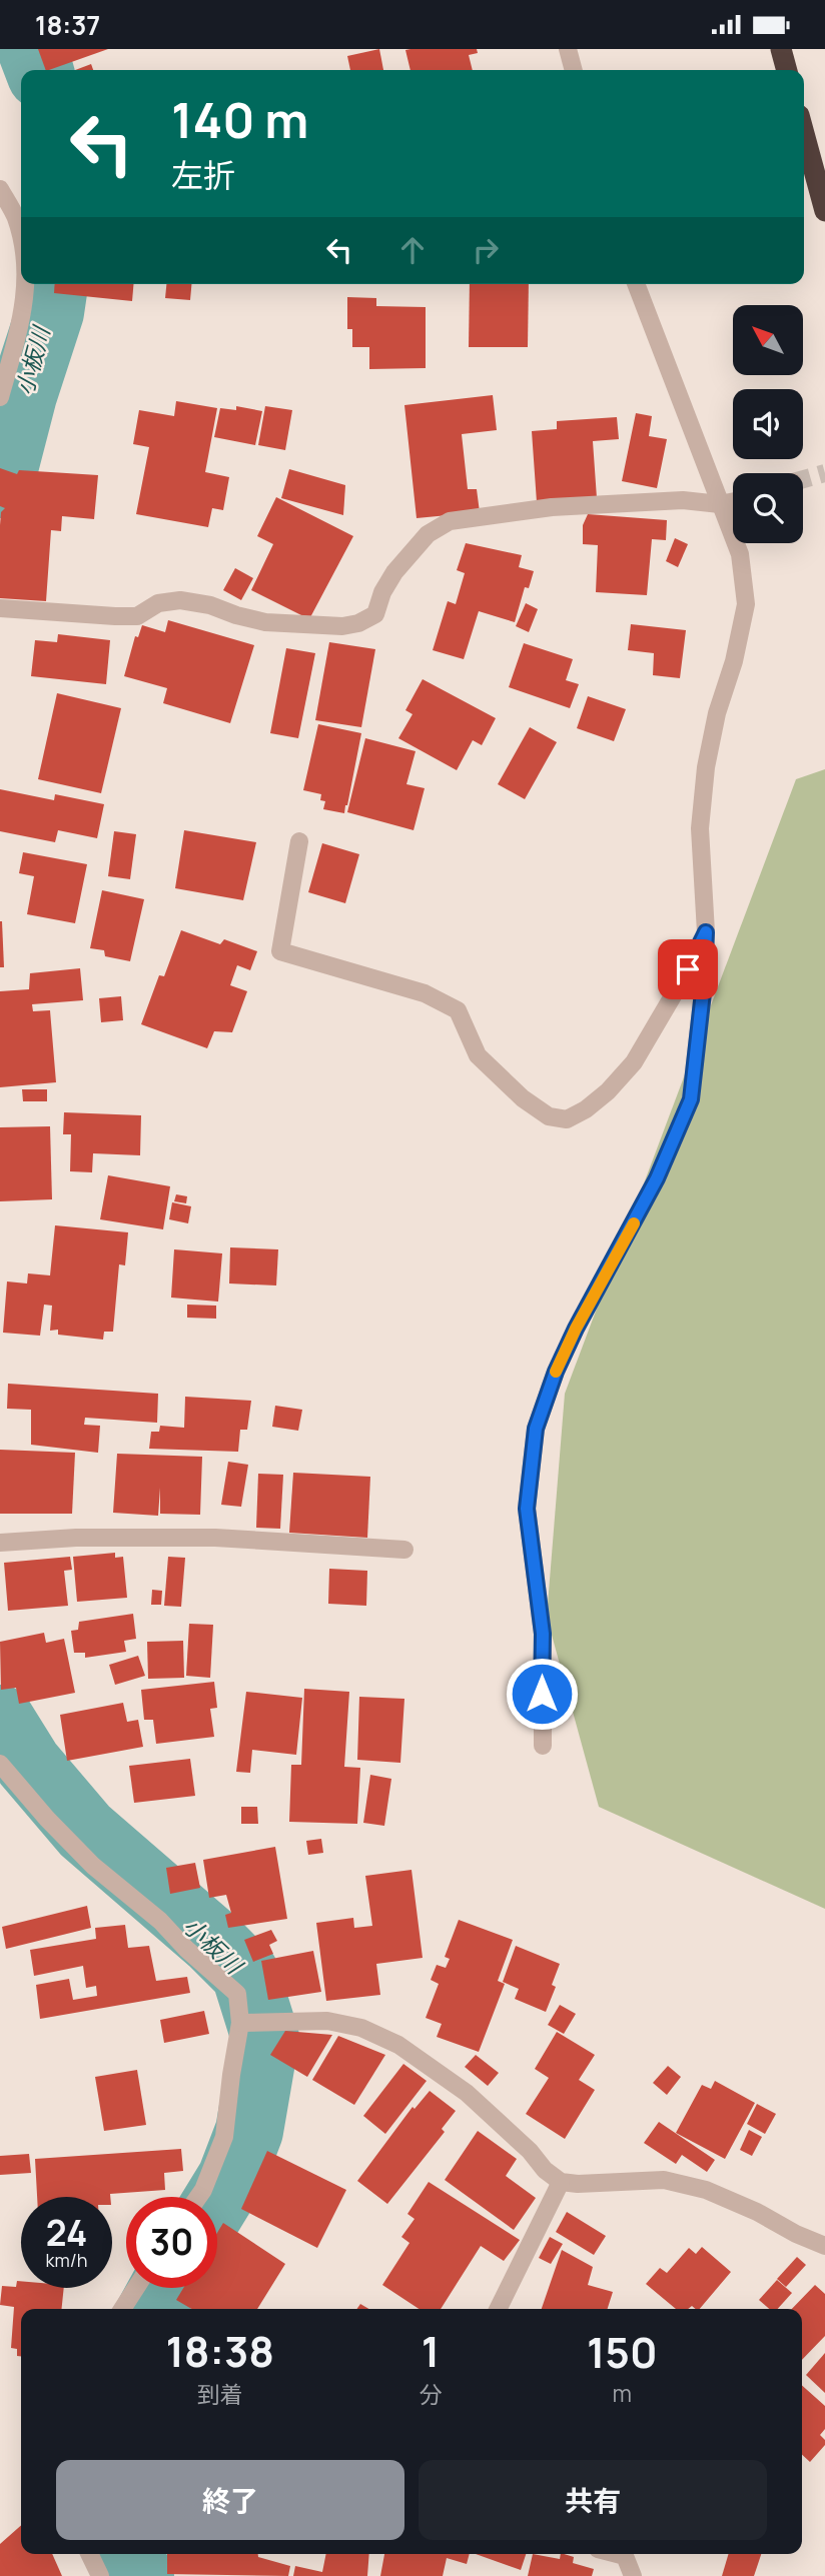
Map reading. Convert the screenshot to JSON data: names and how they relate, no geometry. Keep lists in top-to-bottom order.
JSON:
{
  "water": ["小板川"],
  "north": "top left",
  "page": {
    "status": "18:37",
    "turn": ["140 m", "左折"],
    "speed": "24 km/h",
    "limit": "30",
    "eta": [
      "18:38",
      "到着",
      "1",
      "分",
      "150",
      "m"
    ],
    "buttons": ["終了", "共有"]
  }
}
